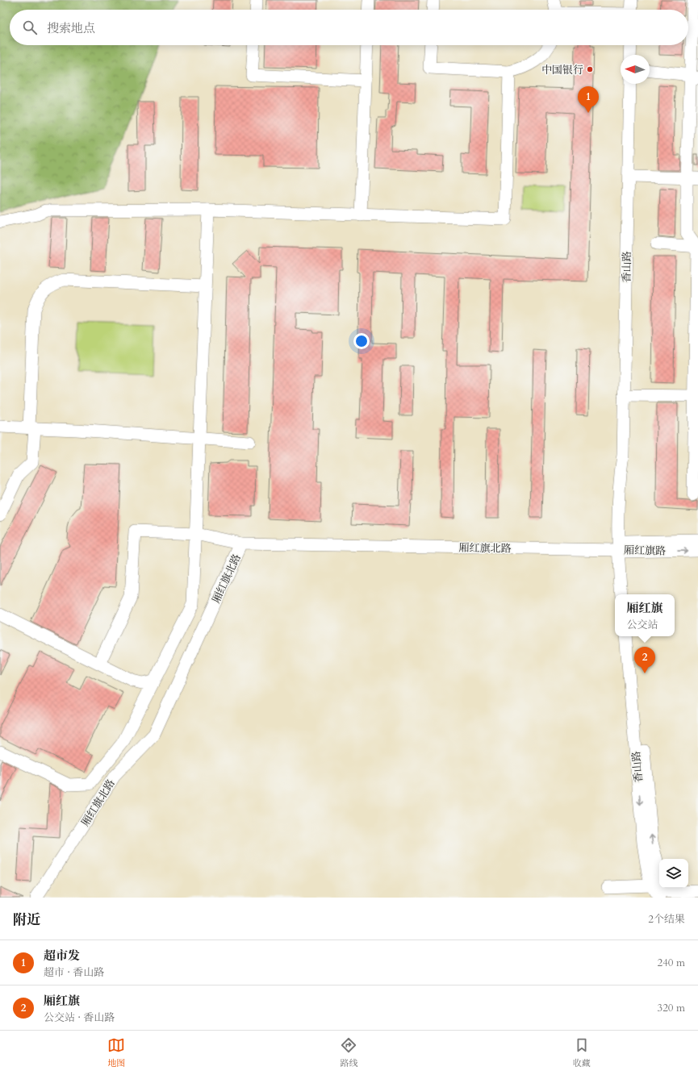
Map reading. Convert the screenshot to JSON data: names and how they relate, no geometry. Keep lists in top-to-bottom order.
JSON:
{
  "streets": {
    "street": ["香山路", "厢红旗北路", "厢红旗路"]
  },
  "crossings": [
    ["香山路", "厢红旗北路"],
    ["香山路", "厢红旗路"],
    ["厢红旗北路", "厢红旗路"]
  ],
  "places": ["中国银行"],
  "north": "left",
  "page": {
    "search": "搜索地点",
    "pins": ["1", "2"],
    "popup": ["厢红旗", "公交站"],
    "heading": ["附近", "2个结果"],
    "list": [
      {
        "mark": "1",
        "name": "超市发",
        "note": "超市 · 香山路",
        "value": "240 m"
      },
      {
        "mark": "2",
        "name": "厢红旗",
        "note": "公交站 · 香山路",
        "value": "320 m"
      }
    ],
    "nav": ["地图", "路线", "收藏"]
  }
}
